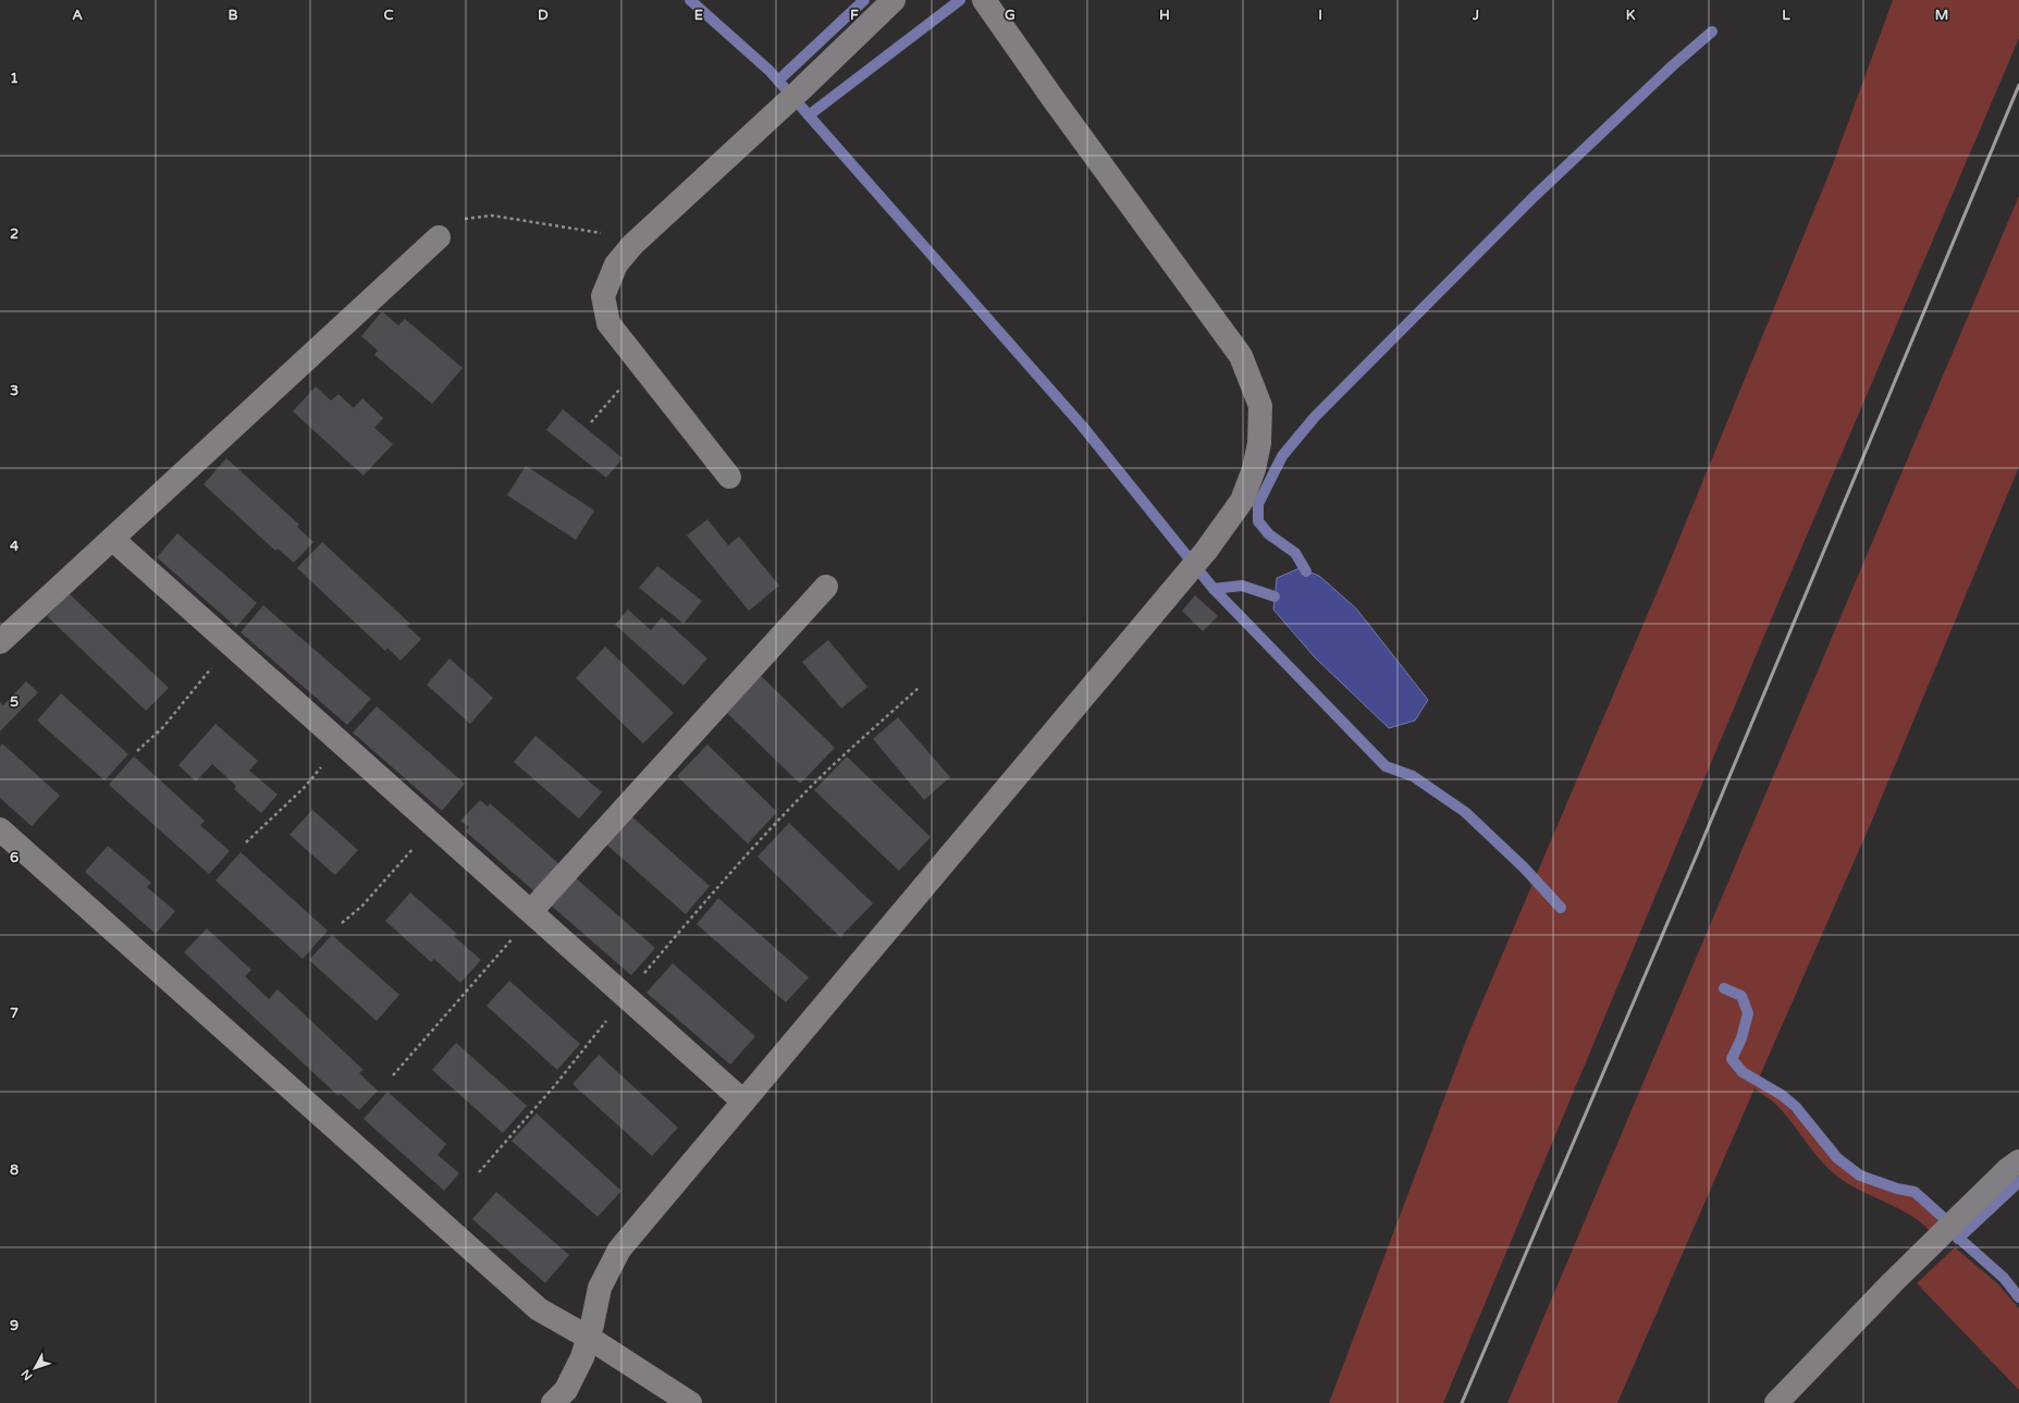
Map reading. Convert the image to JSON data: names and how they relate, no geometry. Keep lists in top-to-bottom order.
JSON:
{
  "north": "bottom left",
  "grid": {
    "columns": [
      "A",
      "B",
      "C",
      "D",
      "E",
      "F",
      "G",
      "H",
      "I",
      "J",
      "K",
      "L",
      "M"
    ],
    "rows": [
      "1",
      "2",
      "3",
      "4",
      "5",
      "6",
      "7",
      "8",
      "9"
    ]
  }
}
